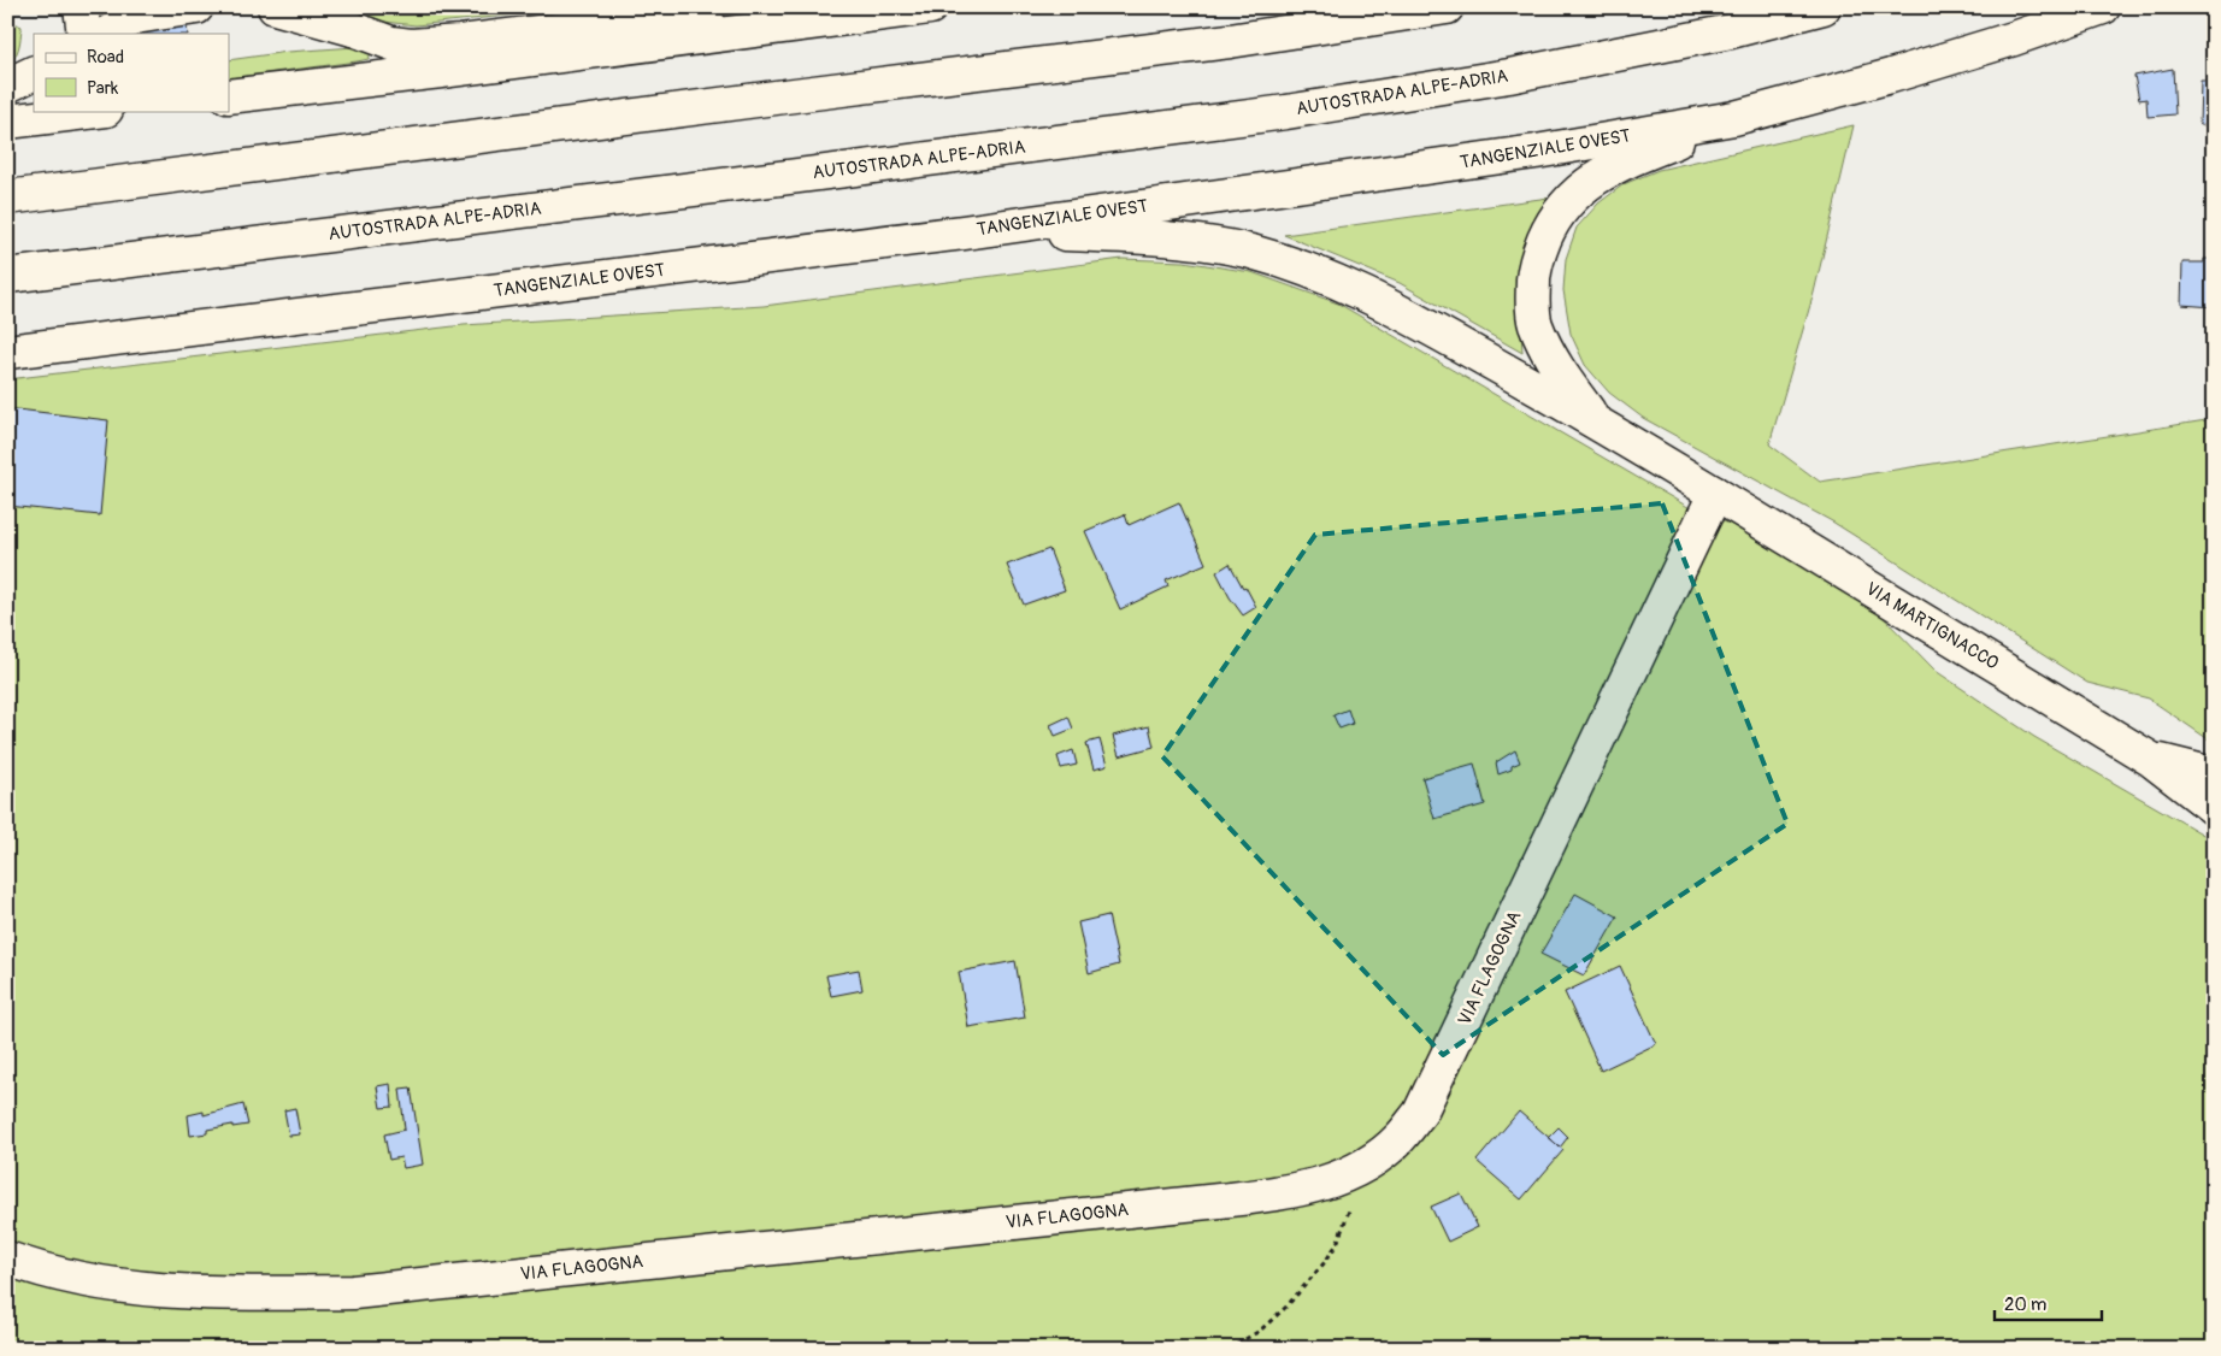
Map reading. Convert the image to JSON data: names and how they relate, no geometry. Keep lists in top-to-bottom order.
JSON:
{
  "streets": {
    "main road": [
      "AUTOSTRADA ALPE-ADRIA",
      "TANGENZIALE OVEST",
      "VIA MARTIGNACCO",
      "VIA FLAGOGNA"
    ]
  },
  "crossings": [
    ["TANGENZIALE OVEST", "VIA MARTIGNACCO"],
    ["VIA MARTIGNACCO", "VIA FLAGOGNA"]
  ],
  "legend": ["Road", "Park"],
  "scale_bar": "20 m"
}
